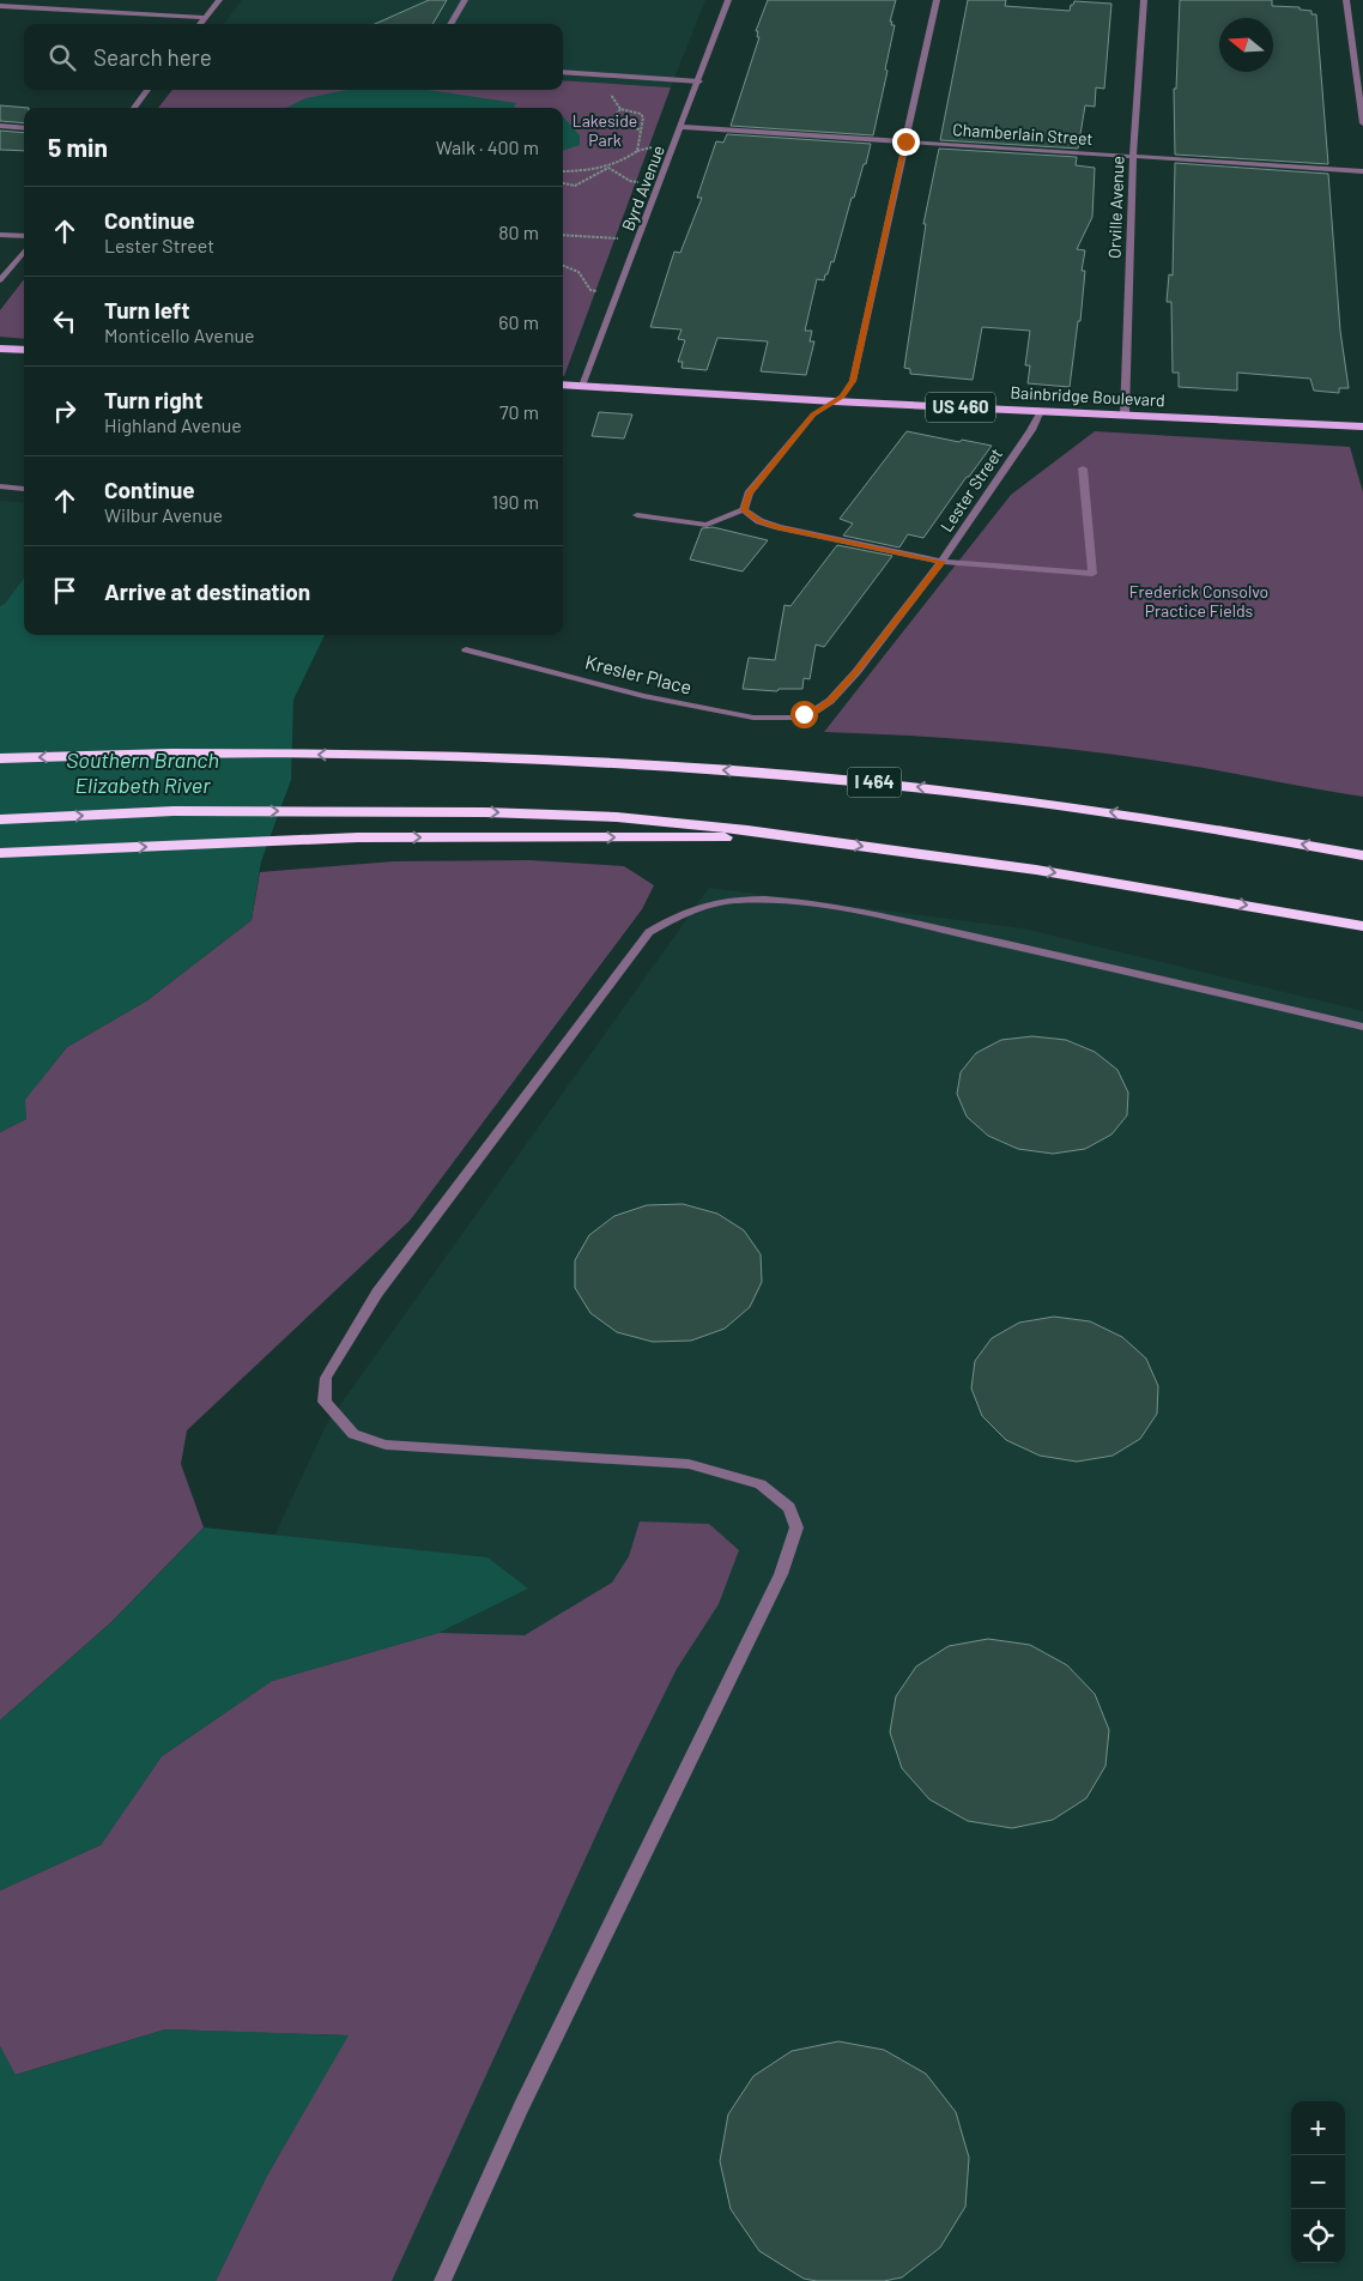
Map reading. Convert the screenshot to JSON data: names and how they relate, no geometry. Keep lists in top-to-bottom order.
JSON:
{
  "streets": {
    "highway": ["I 464"],
    "main road": ["Bainbridge Boulevard", "US 460"],
    "street": [
      "Chamberlain Street",
      "Byrd Avenue",
      "Orville Avenue",
      "Lester Street",
      "Kresler Place"
    ]
  },
  "crossings": [
    ["Chamberlain Street", "Byrd Avenue"],
    ["Chamberlain Street", "Orville Avenue"],
    ["Byrd Avenue", "Bainbridge Boulevard"],
    ["Orville Avenue", "Bainbridge Boulevard"],
    ["Bainbridge Boulevard", "Lester Street"],
    ["Lester Street", "Kresler Place"]
  ],
  "water": ["Southern Branch Elizabeth River"],
  "parks": ["Lakeside Park", "Frederick Consolvo Practice Fields"],
  "north": "left",
  "page": {
    "search": "Search here",
    "heading": ["5 min", "Walk · 400 m"],
    "list": [
      ["Continue", "Lester Street", "80 m"],
      ["Turn left", "Monticello Avenue", "60 m"],
      ["Turn right", "Highland Avenue", "70 m"],
      ["Continue", "Wilbur Avenue", "190 m"],
      "Arrive at destination"
    ],
    "map_buttons": ["+", "−"]
  }
}
